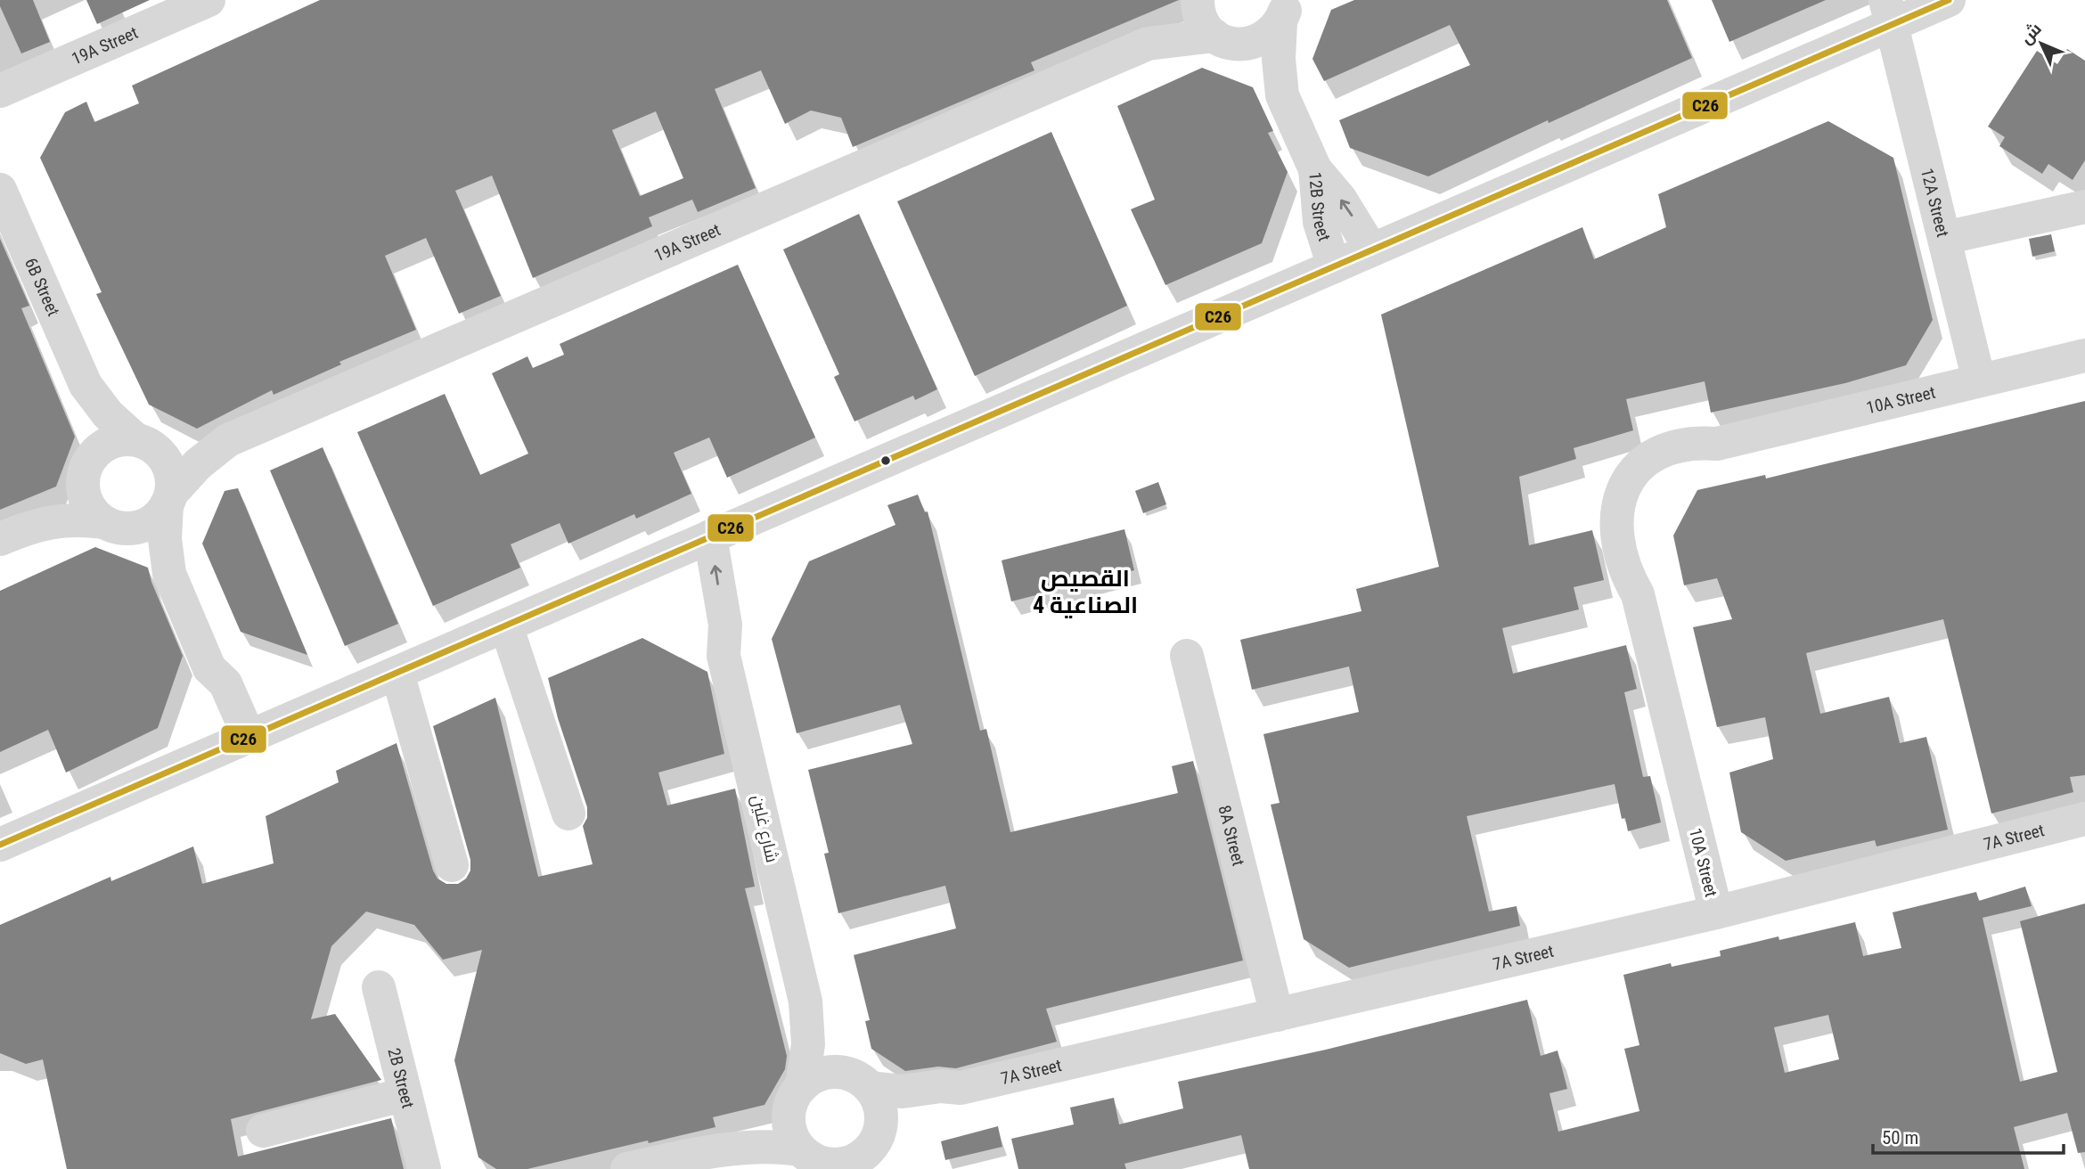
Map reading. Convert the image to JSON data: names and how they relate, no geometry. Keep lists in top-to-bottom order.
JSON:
{
  "streets": {
    "street": [
      "19A Street",
      "12A Street",
      "12B Street",
      "6B Street",
      "10A Street",
      "شارع غلين",
      "8A Street",
      "7A Street",
      "2B Street"
    ]
  },
  "crossings": [
    ["19A Street", "6B Street"],
    ["12A Street", "10A Street"],
    ["10A Street", "7A Street"],
    ["8A Street", "7A Street"]
  ],
  "districts": ["القصيص الصناعية 4"],
  "lines": ["transit line C26"],
  "scale_bar": "50 m",
  "north": "top left"
}
